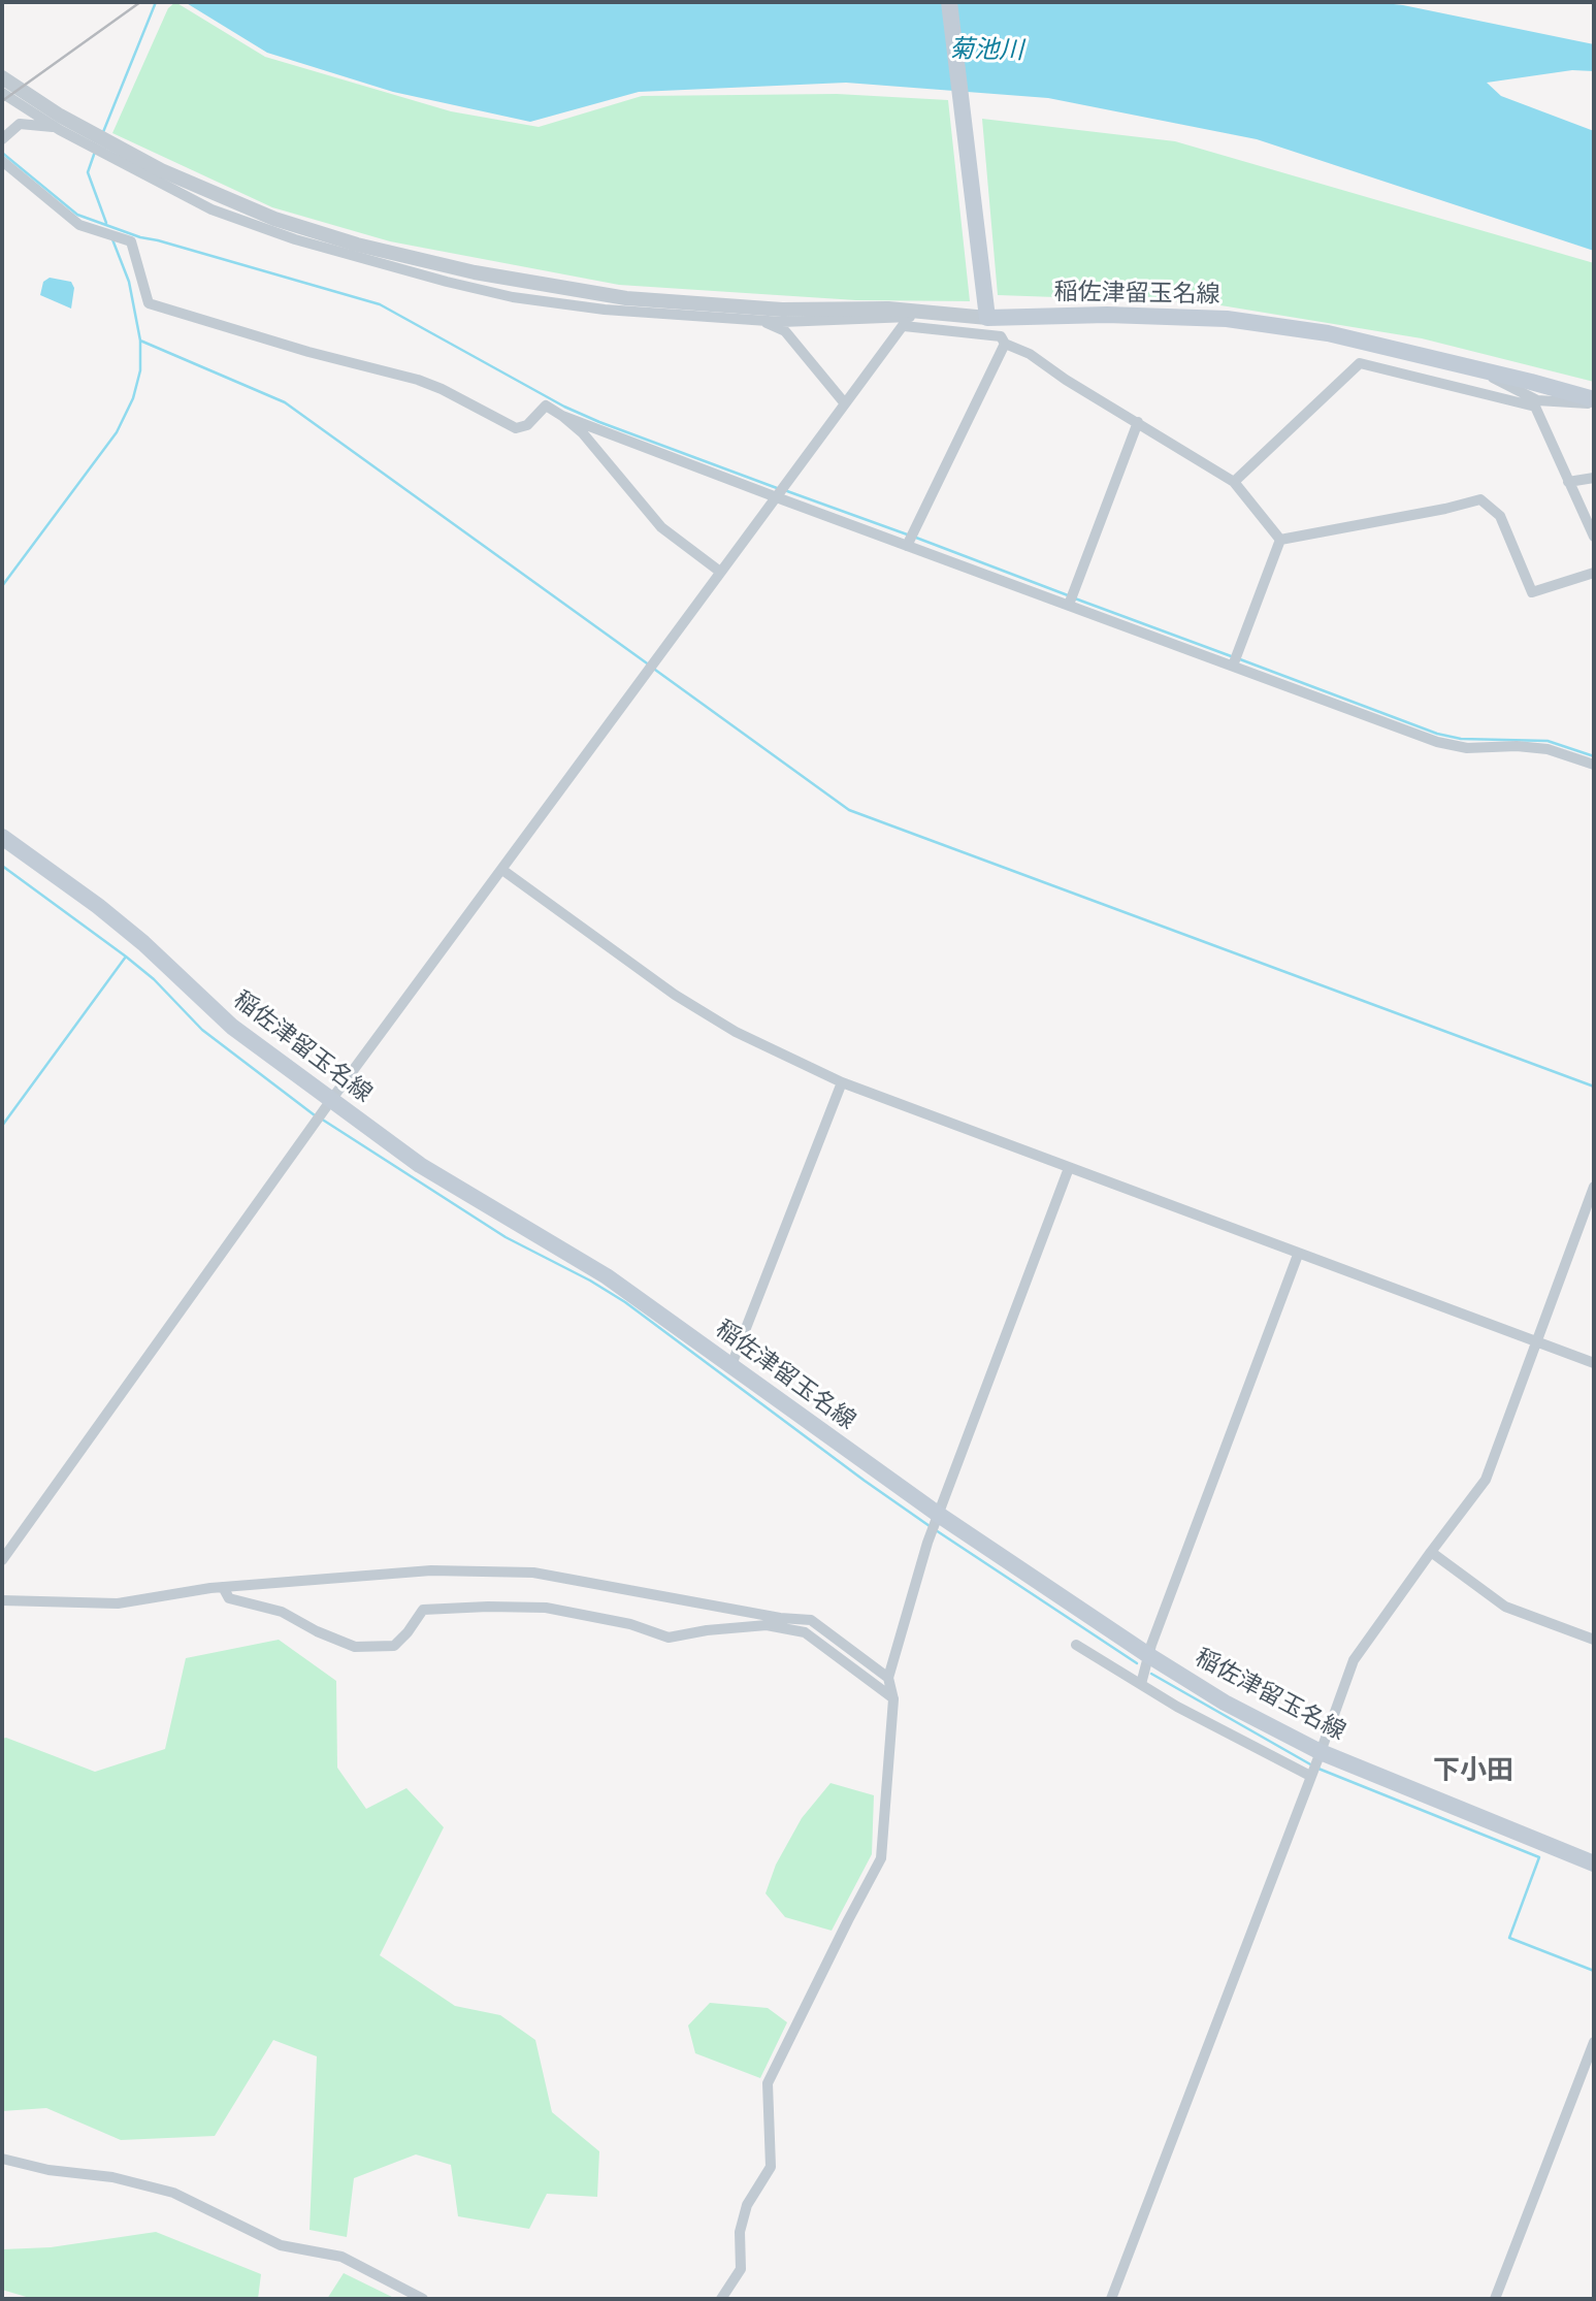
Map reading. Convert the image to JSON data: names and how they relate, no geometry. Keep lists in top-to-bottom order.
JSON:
{
  "streets": {
    "main road": ["稲佐津留玉名線"]
  },
  "districts": ["下小田"],
  "water": ["菊池川"]
}
